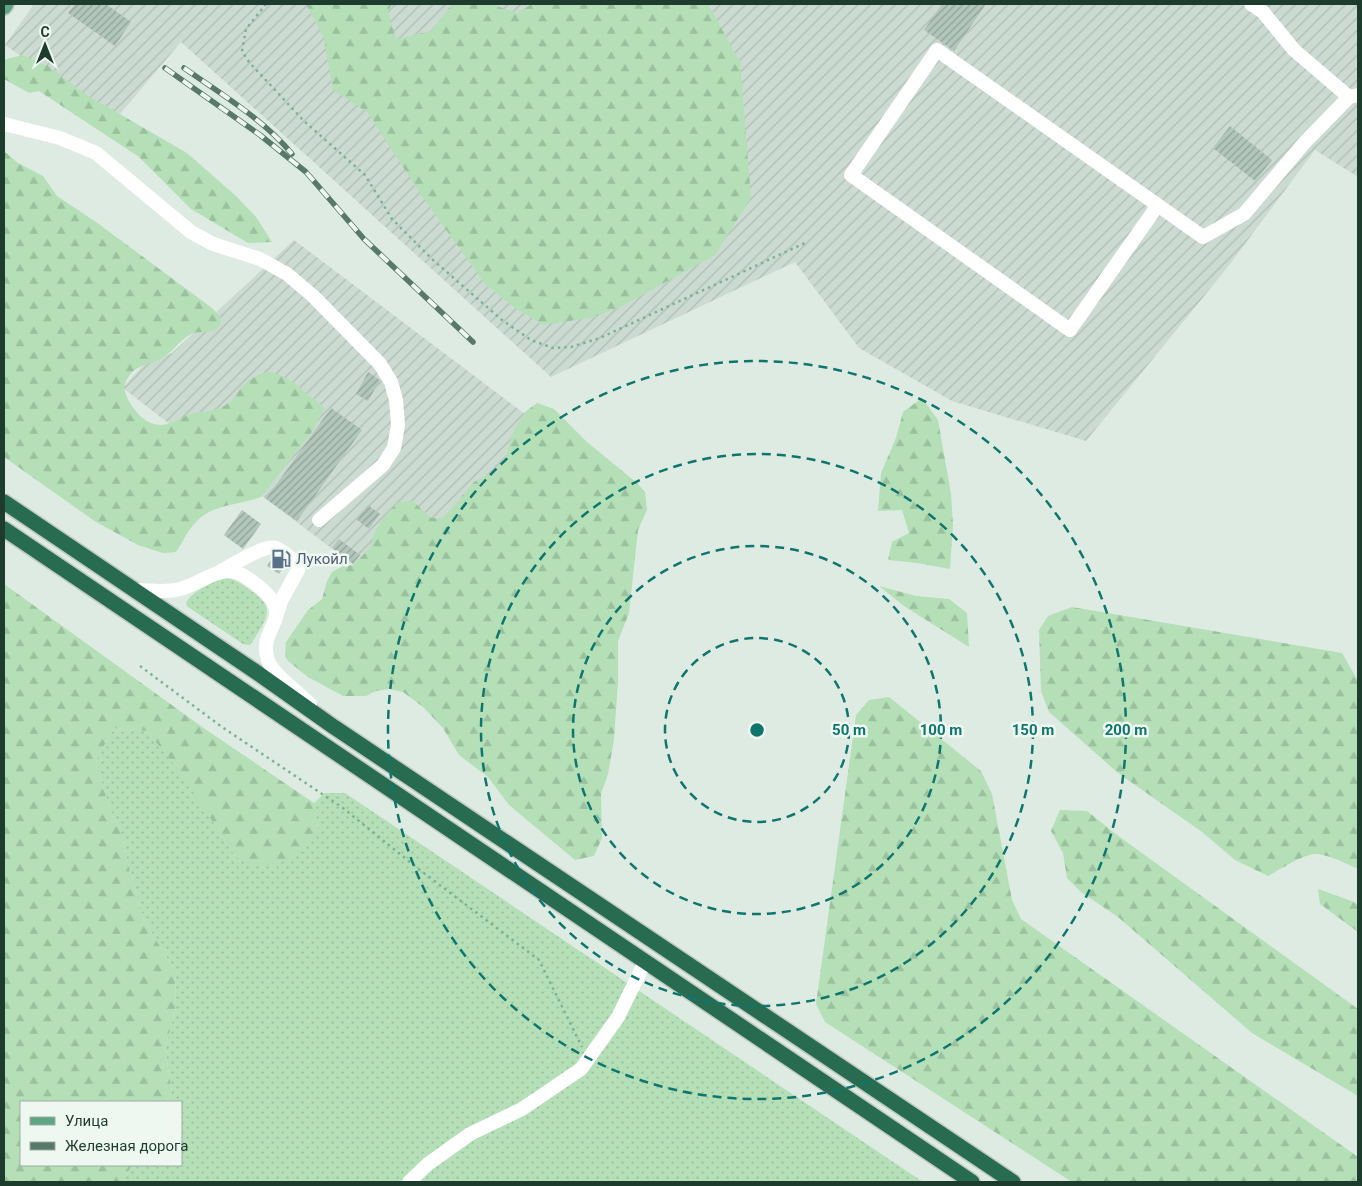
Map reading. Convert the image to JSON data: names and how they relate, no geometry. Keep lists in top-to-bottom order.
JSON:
{
  "places": {
    "fuel station": ["Лукойл"]
  },
  "legend": ["Улица", "Железная дорога"],
  "north": "top",
  "rings": [
    "50 m",
    "100 m",
    "150 m",
    "200 m"
  ]
}
